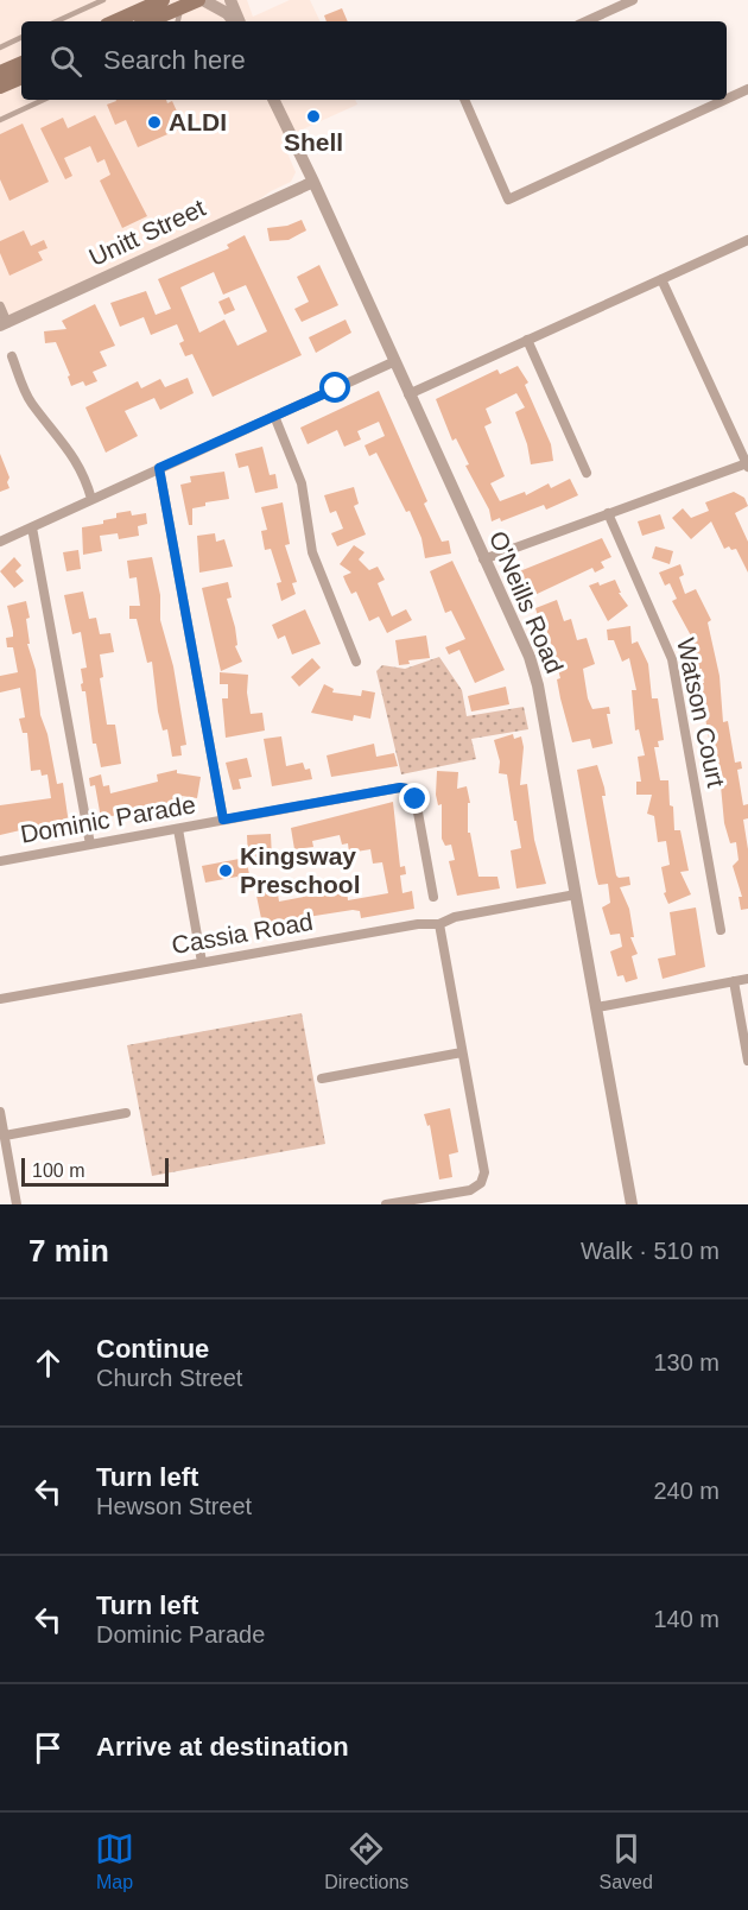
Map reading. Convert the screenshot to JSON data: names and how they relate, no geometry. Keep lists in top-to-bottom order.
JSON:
{
  "streets": {
    "street": [
      "Unitt Street",
      "O'Neills Road",
      "Watson Court",
      "Dominic Parade",
      "Cassia Road"
    ]
  },
  "crossings": [
    ["Unitt Street", "O'Neills Road"],
    ["O'Neills Road", "Cassia Road"]
  ],
  "places": ["Shell", "ALDI", "Kingsway Preschool"],
  "scale_bar": "100 m",
  "page": {
    "search": "Search here",
    "scale": "100 m",
    "heading": ["7 min", "Walk · 510 m"],
    "list": [
      ["Continue", "Church Street", "130 m"],
      ["Turn left", "Hewson Street", "240 m"],
      ["Turn left", "Dominic Parade", "140 m"],
      "Arrive at destination"
    ],
    "nav": ["Map", "Directions", "Saved"]
  }
}
